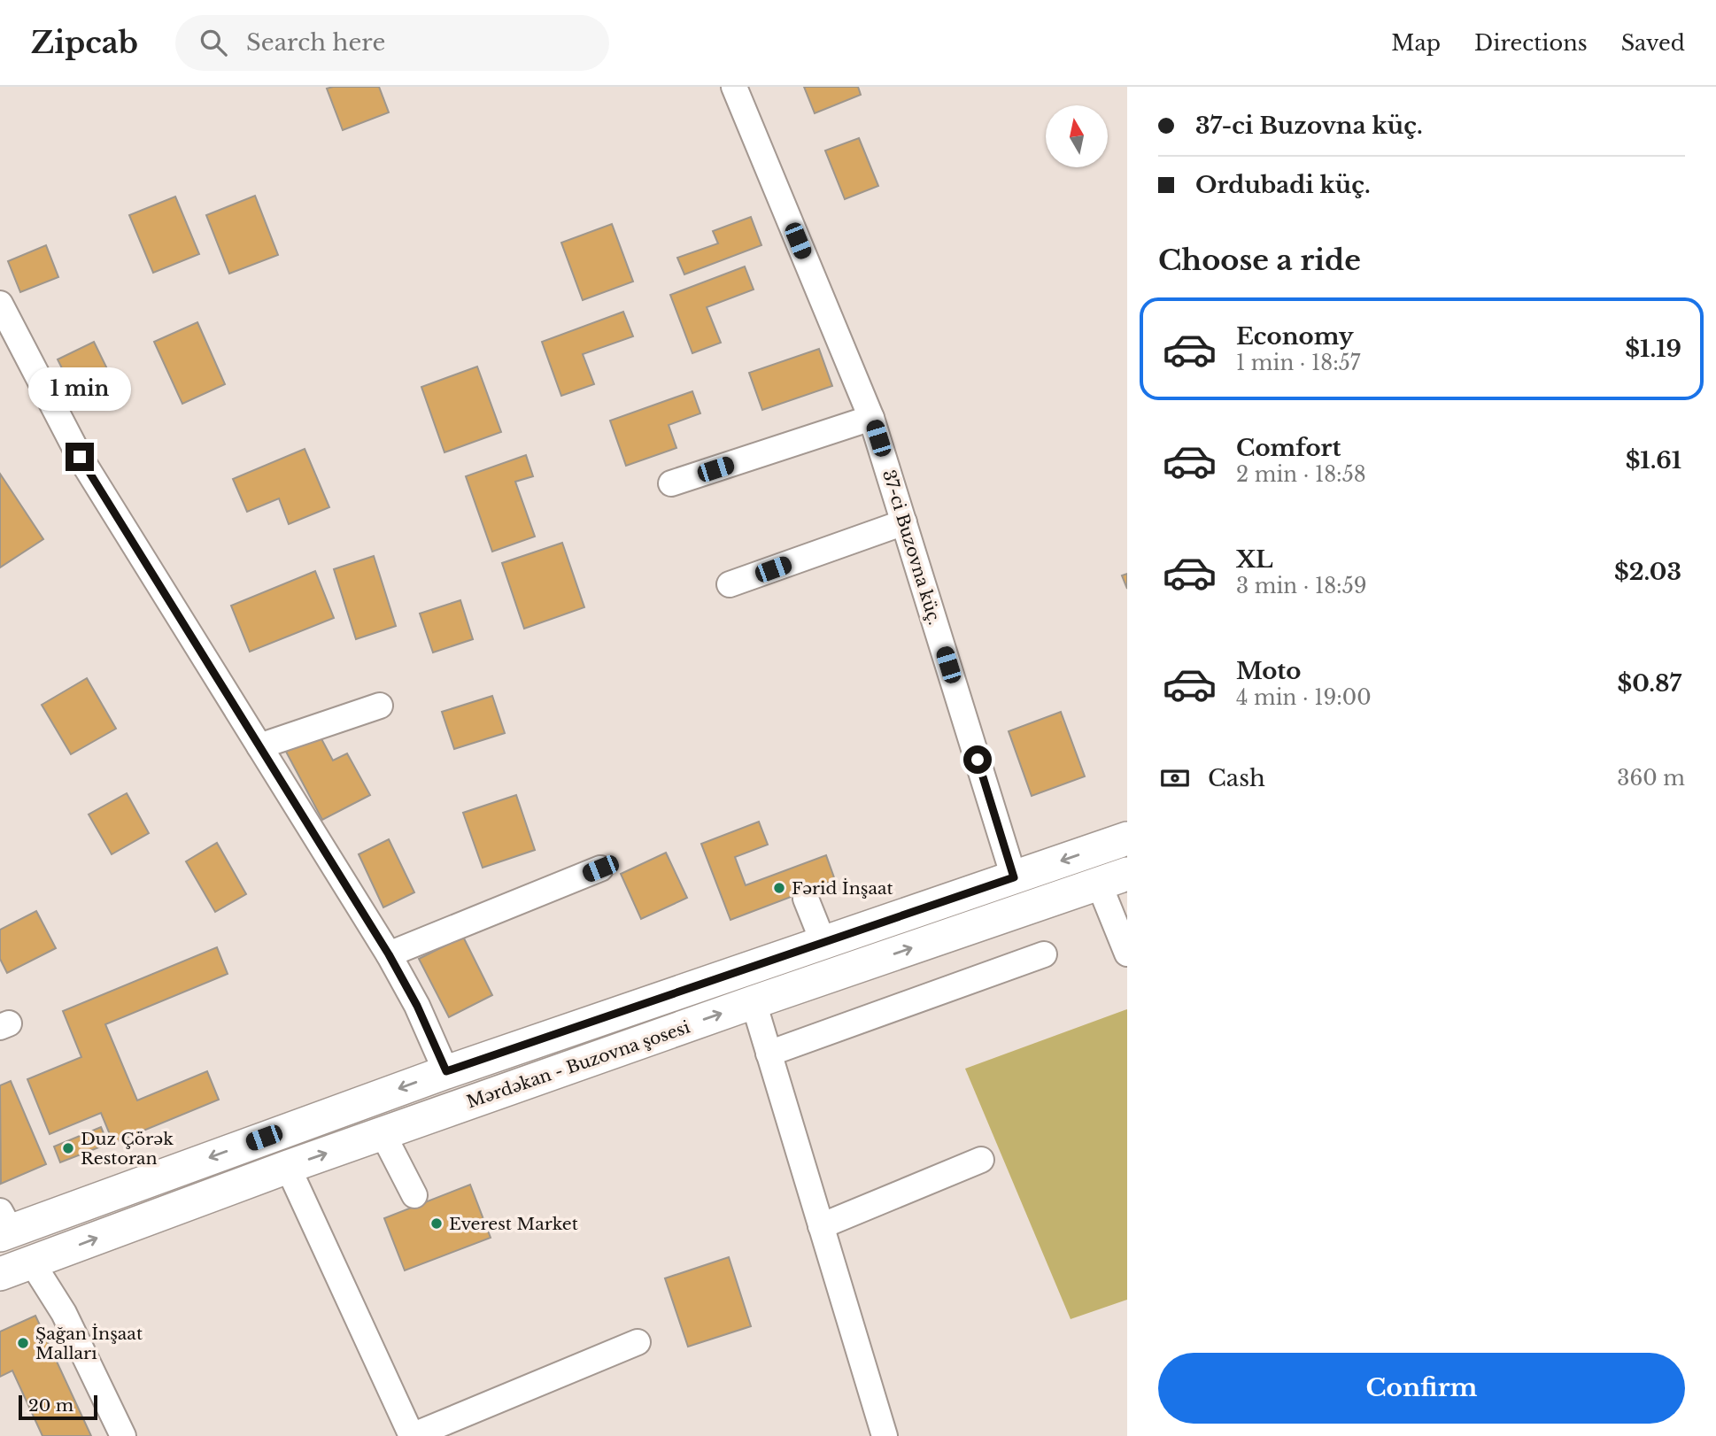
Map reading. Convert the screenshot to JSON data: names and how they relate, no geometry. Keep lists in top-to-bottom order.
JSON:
{
  "streets": {
    "main road": ["Mərdəkan - Buzovna şosesi"],
    "street": ["37-ci Buzovna küç."]
  },
  "crossings": [
    ["37-ci Buzovna küç.", "Mərdəkan - Buzovna şosesi"]
  ],
  "places": [
    "Fərid İnşaat",
    "Duz Çörək Restoran",
    "Everest Market",
    "Şağan İnşaat Malları"
  ],
  "scale_bar": "20 m",
  "north": "top",
  "page": {
    "header": "Zipcab",
    "search": "Search here",
    "nav": ["Map", "Directions", "Saved"],
    "banner": ["37-ci Buzovna küç.", "Ordubadi küç."],
    "heading": "Choose a ride",
    "list": [
      {
        "name": "Economy",
        "note": "1 min · 18:57",
        "value": "$1.19"
      },
      {
        "name": "Comfort",
        "note": "2 min · 18:58",
        "value": "$1.61"
      },
      {
        "name": "XL",
        "note": "3 min · 18:59",
        "value": "$2.03"
      },
      {
        "name": "Moto",
        "note": "4 min · 19:00",
        "value": "$0.87"
      }
    ],
    "bubble": "1 min",
    "pay": ["Cash", "360 m"],
    "buttons": "Confirm",
    "scale": "20 m"
  }
}
